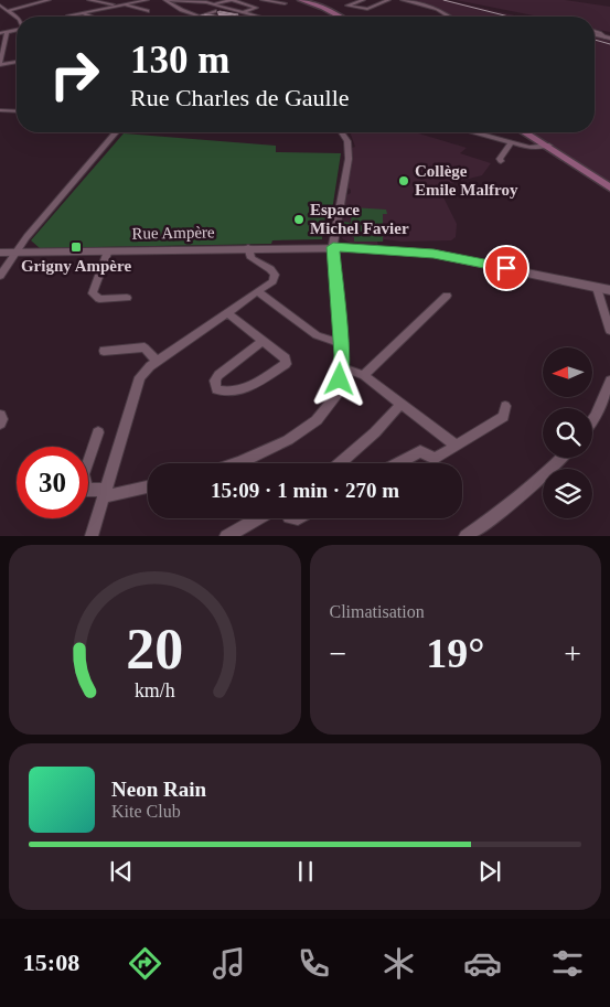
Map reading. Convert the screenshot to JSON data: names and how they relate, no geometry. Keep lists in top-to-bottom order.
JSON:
{
  "streets": {
    "street": ["Rue Ampère"]
  },
  "places": {
    "other": ["Collège Emile Malfroy", "Espace Michel Favier"],
    "transit": ["Grigny Ampère"]
  },
  "north": "left",
  "page": {
    "turn": ["130 m", "Rue Charles de Gaulle"],
    "limit": "30",
    "trip": "15:09 · 1 min · 270 m",
    "tile": "Climatisation",
    "heat": ["−", "19°", "+"],
    "song": ["Neon Rain", "Kite Club"],
    "tabs": "15:08",
    "gauge": ["20", "km/h"]
  }
}
